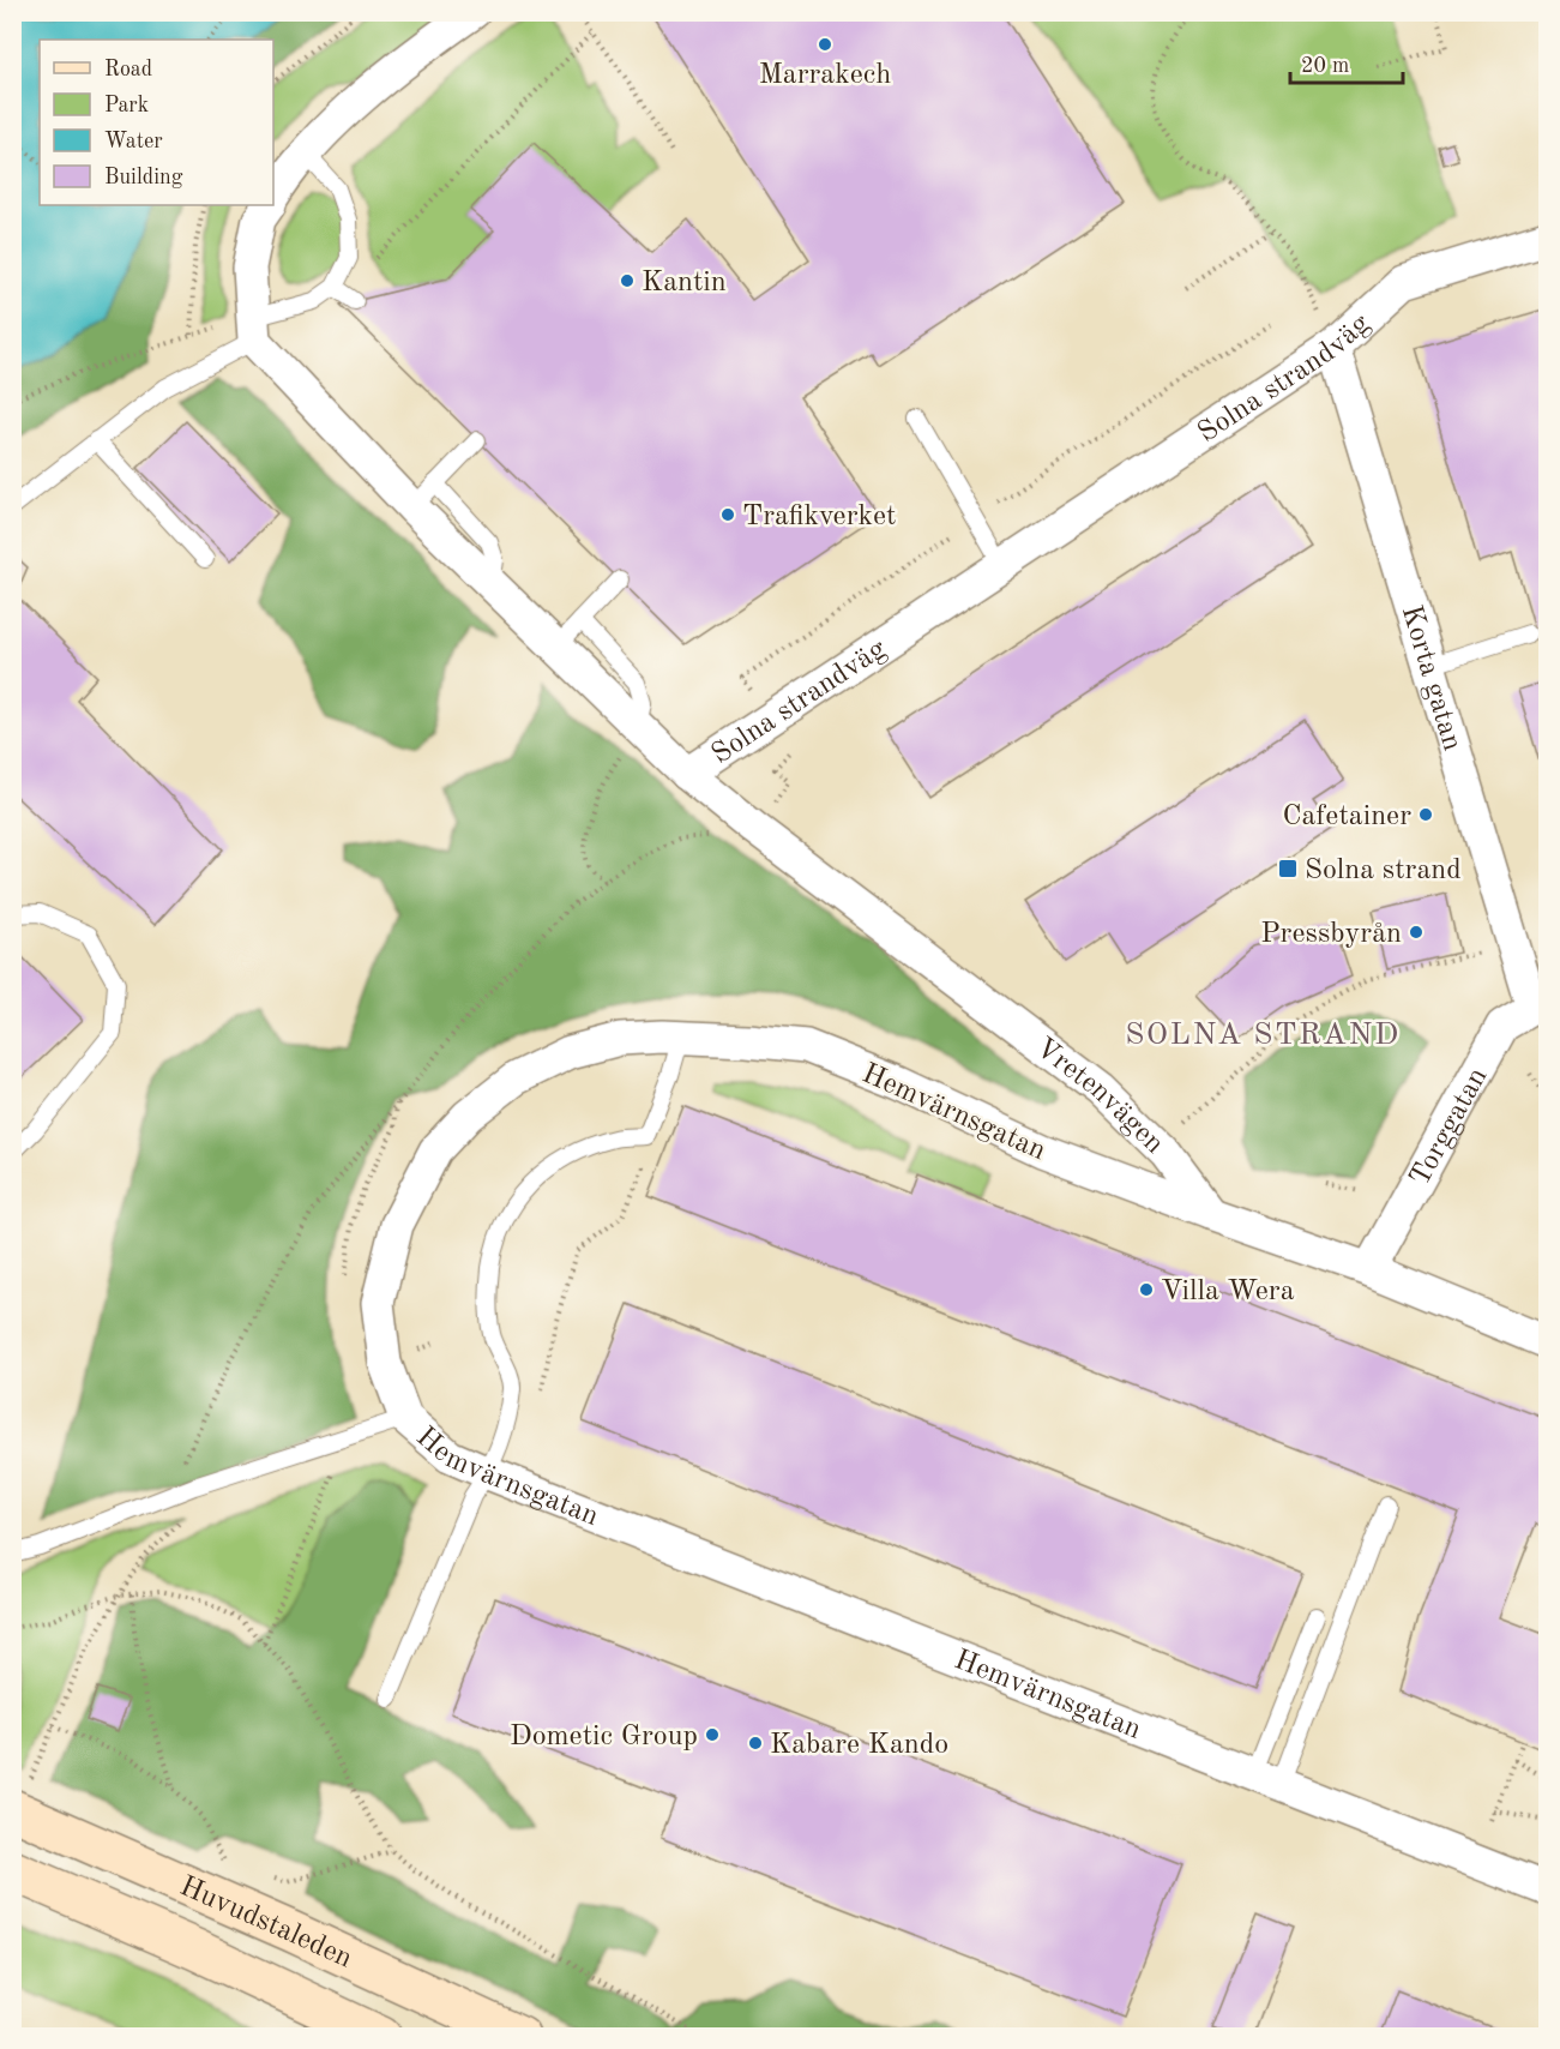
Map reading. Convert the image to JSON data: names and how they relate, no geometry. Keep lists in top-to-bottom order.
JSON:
{
  "streets": {
    "main road": ["Huvudstaleden"],
    "street": [
      "Solna strandväg",
      "Korta gatan",
      "Vretenvägen",
      "Hemvärnsgatan",
      "Torggatan"
    ]
  },
  "crossings": [
    ["Solna strandväg", "Korta gatan"],
    ["Solna strandväg", "Vretenvägen"],
    ["Korta gatan", "Torggatan"],
    ["Vretenvägen", "Hemvärnsgatan"]
  ],
  "districts": ["SOLNA STRAND"],
  "places": {
    "other": [
      "Marrakech",
      "Kantin",
      "Trafikverket",
      "Cafetainer",
      "Pressbyrån",
      "Villa Wera",
      "Dometic Group",
      "Kabare Kando"
    ],
    "transit": ["Solna strand"]
  },
  "legend": [
    "Road",
    "Park",
    "Water",
    "Building"
  ],
  "scale_bar": "20 m"
}
